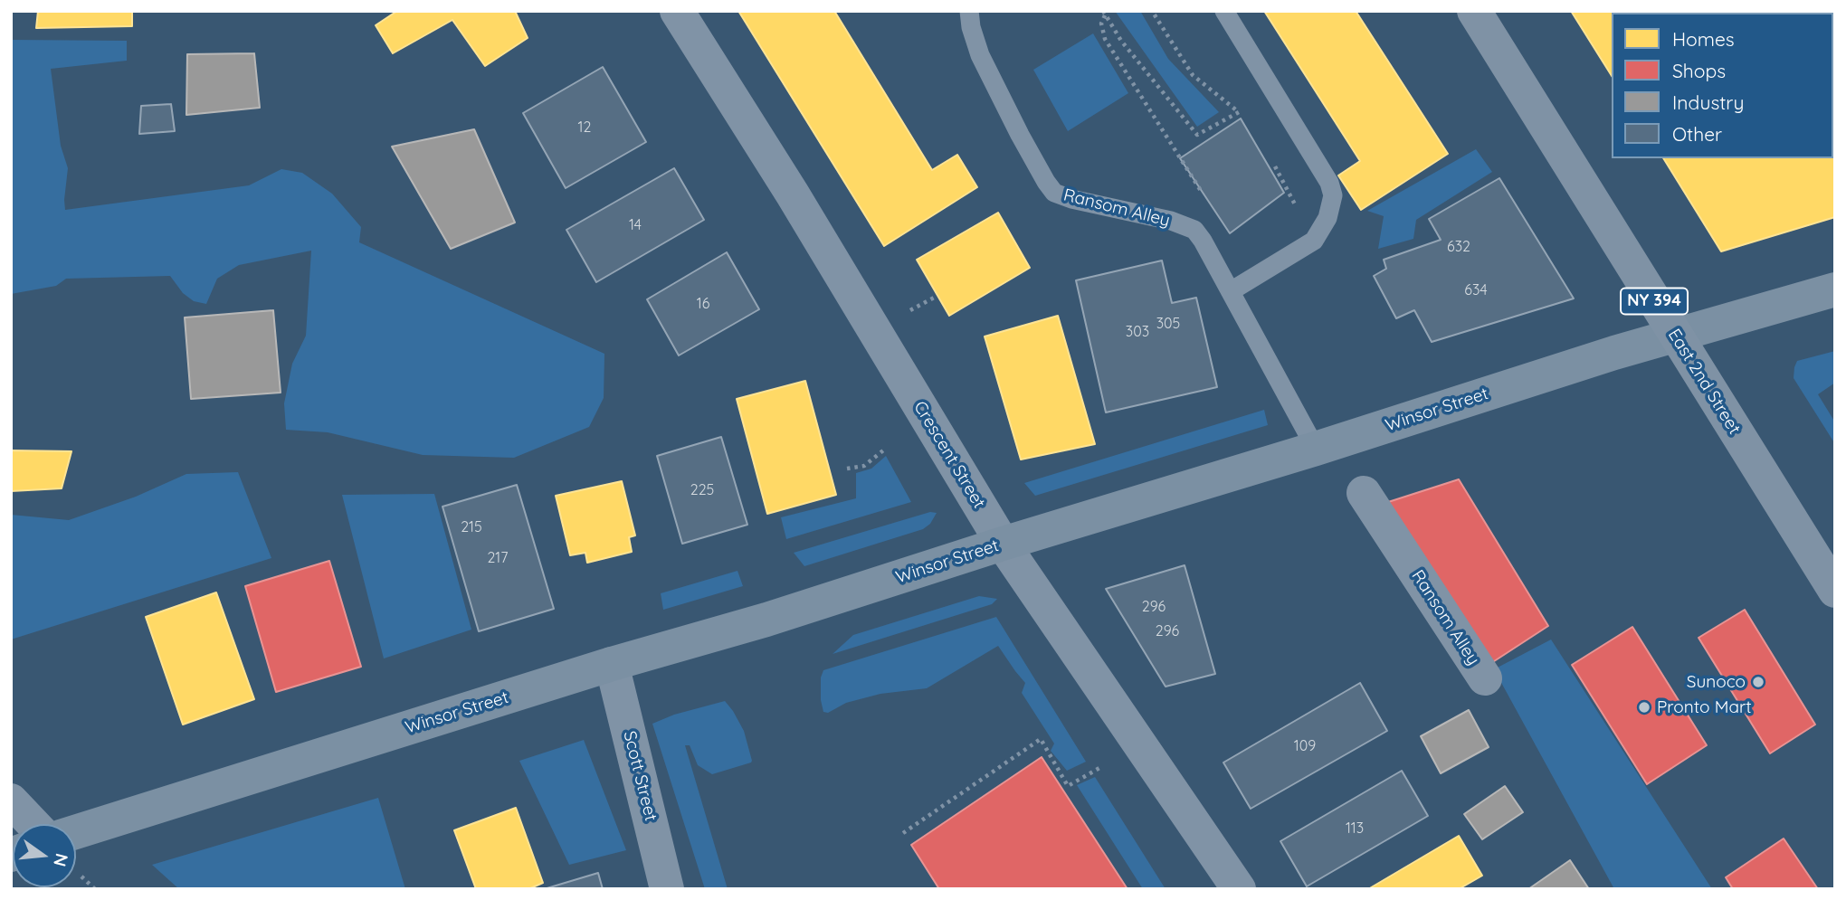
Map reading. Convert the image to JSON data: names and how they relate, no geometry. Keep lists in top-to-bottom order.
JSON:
{
  "streets": {
    "main road": ["NY 394", "East 2nd Street"],
    "street": [
      "Ransom Alley",
      "Winsor Street",
      "Crescent Street",
      "Scott Street"
    ]
  },
  "crossings": [
    ["Ransom Alley", "Winsor Street"],
    ["East 2nd Street", "Winsor Street"],
    ["Winsor Street", "Crescent Street"],
    ["Winsor Street", "Scott Street"]
  ],
  "places": ["Sunoco", "Pronto Mart"],
  "house_numbers": [
    "12",
    "14",
    "632",
    "634",
    "16",
    "305",
    "303",
    "225",
    "215",
    "217",
    "296",
    "296",
    "109",
    "113"
  ],
  "legend": [
    "Homes",
    "Shops",
    "Industry",
    "Other"
  ],
  "north": "right"
}
